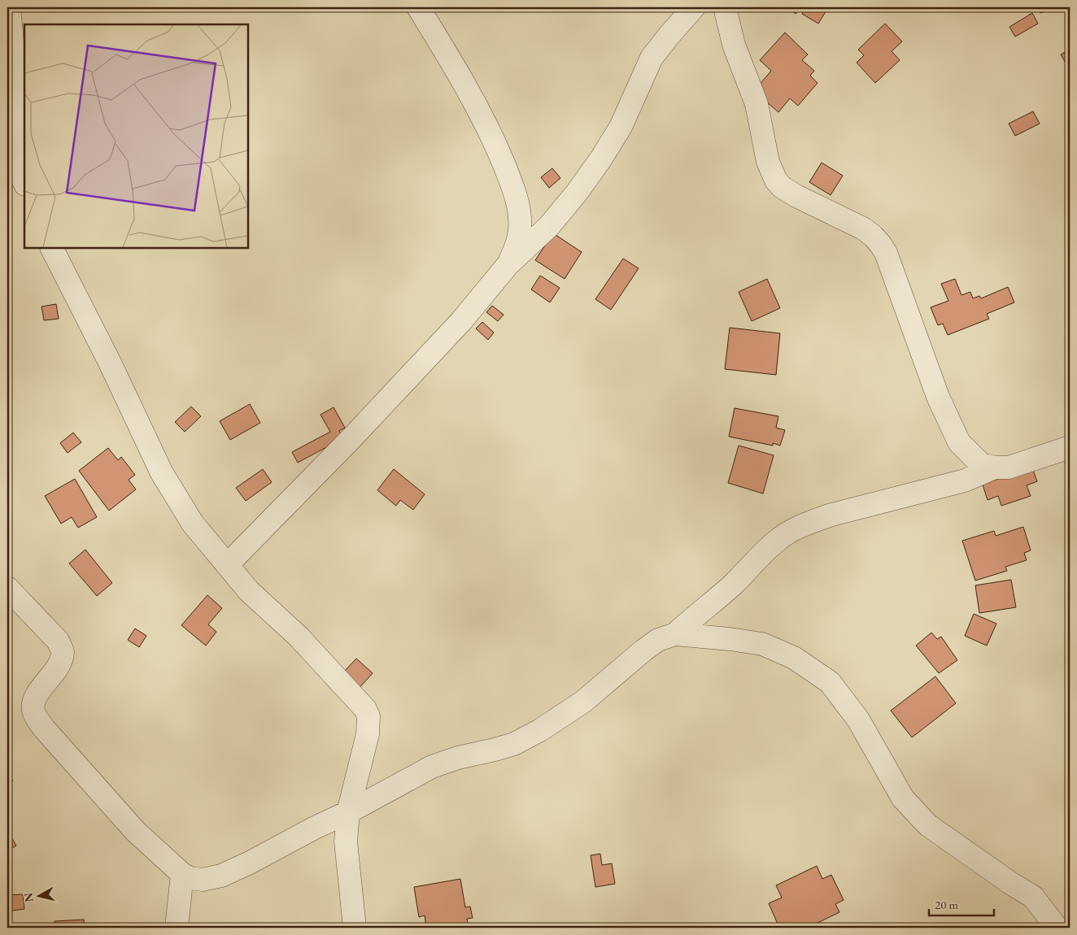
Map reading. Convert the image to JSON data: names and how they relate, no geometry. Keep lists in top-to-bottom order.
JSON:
{
  "scale_bar": "20 m",
  "north": "left"
}
